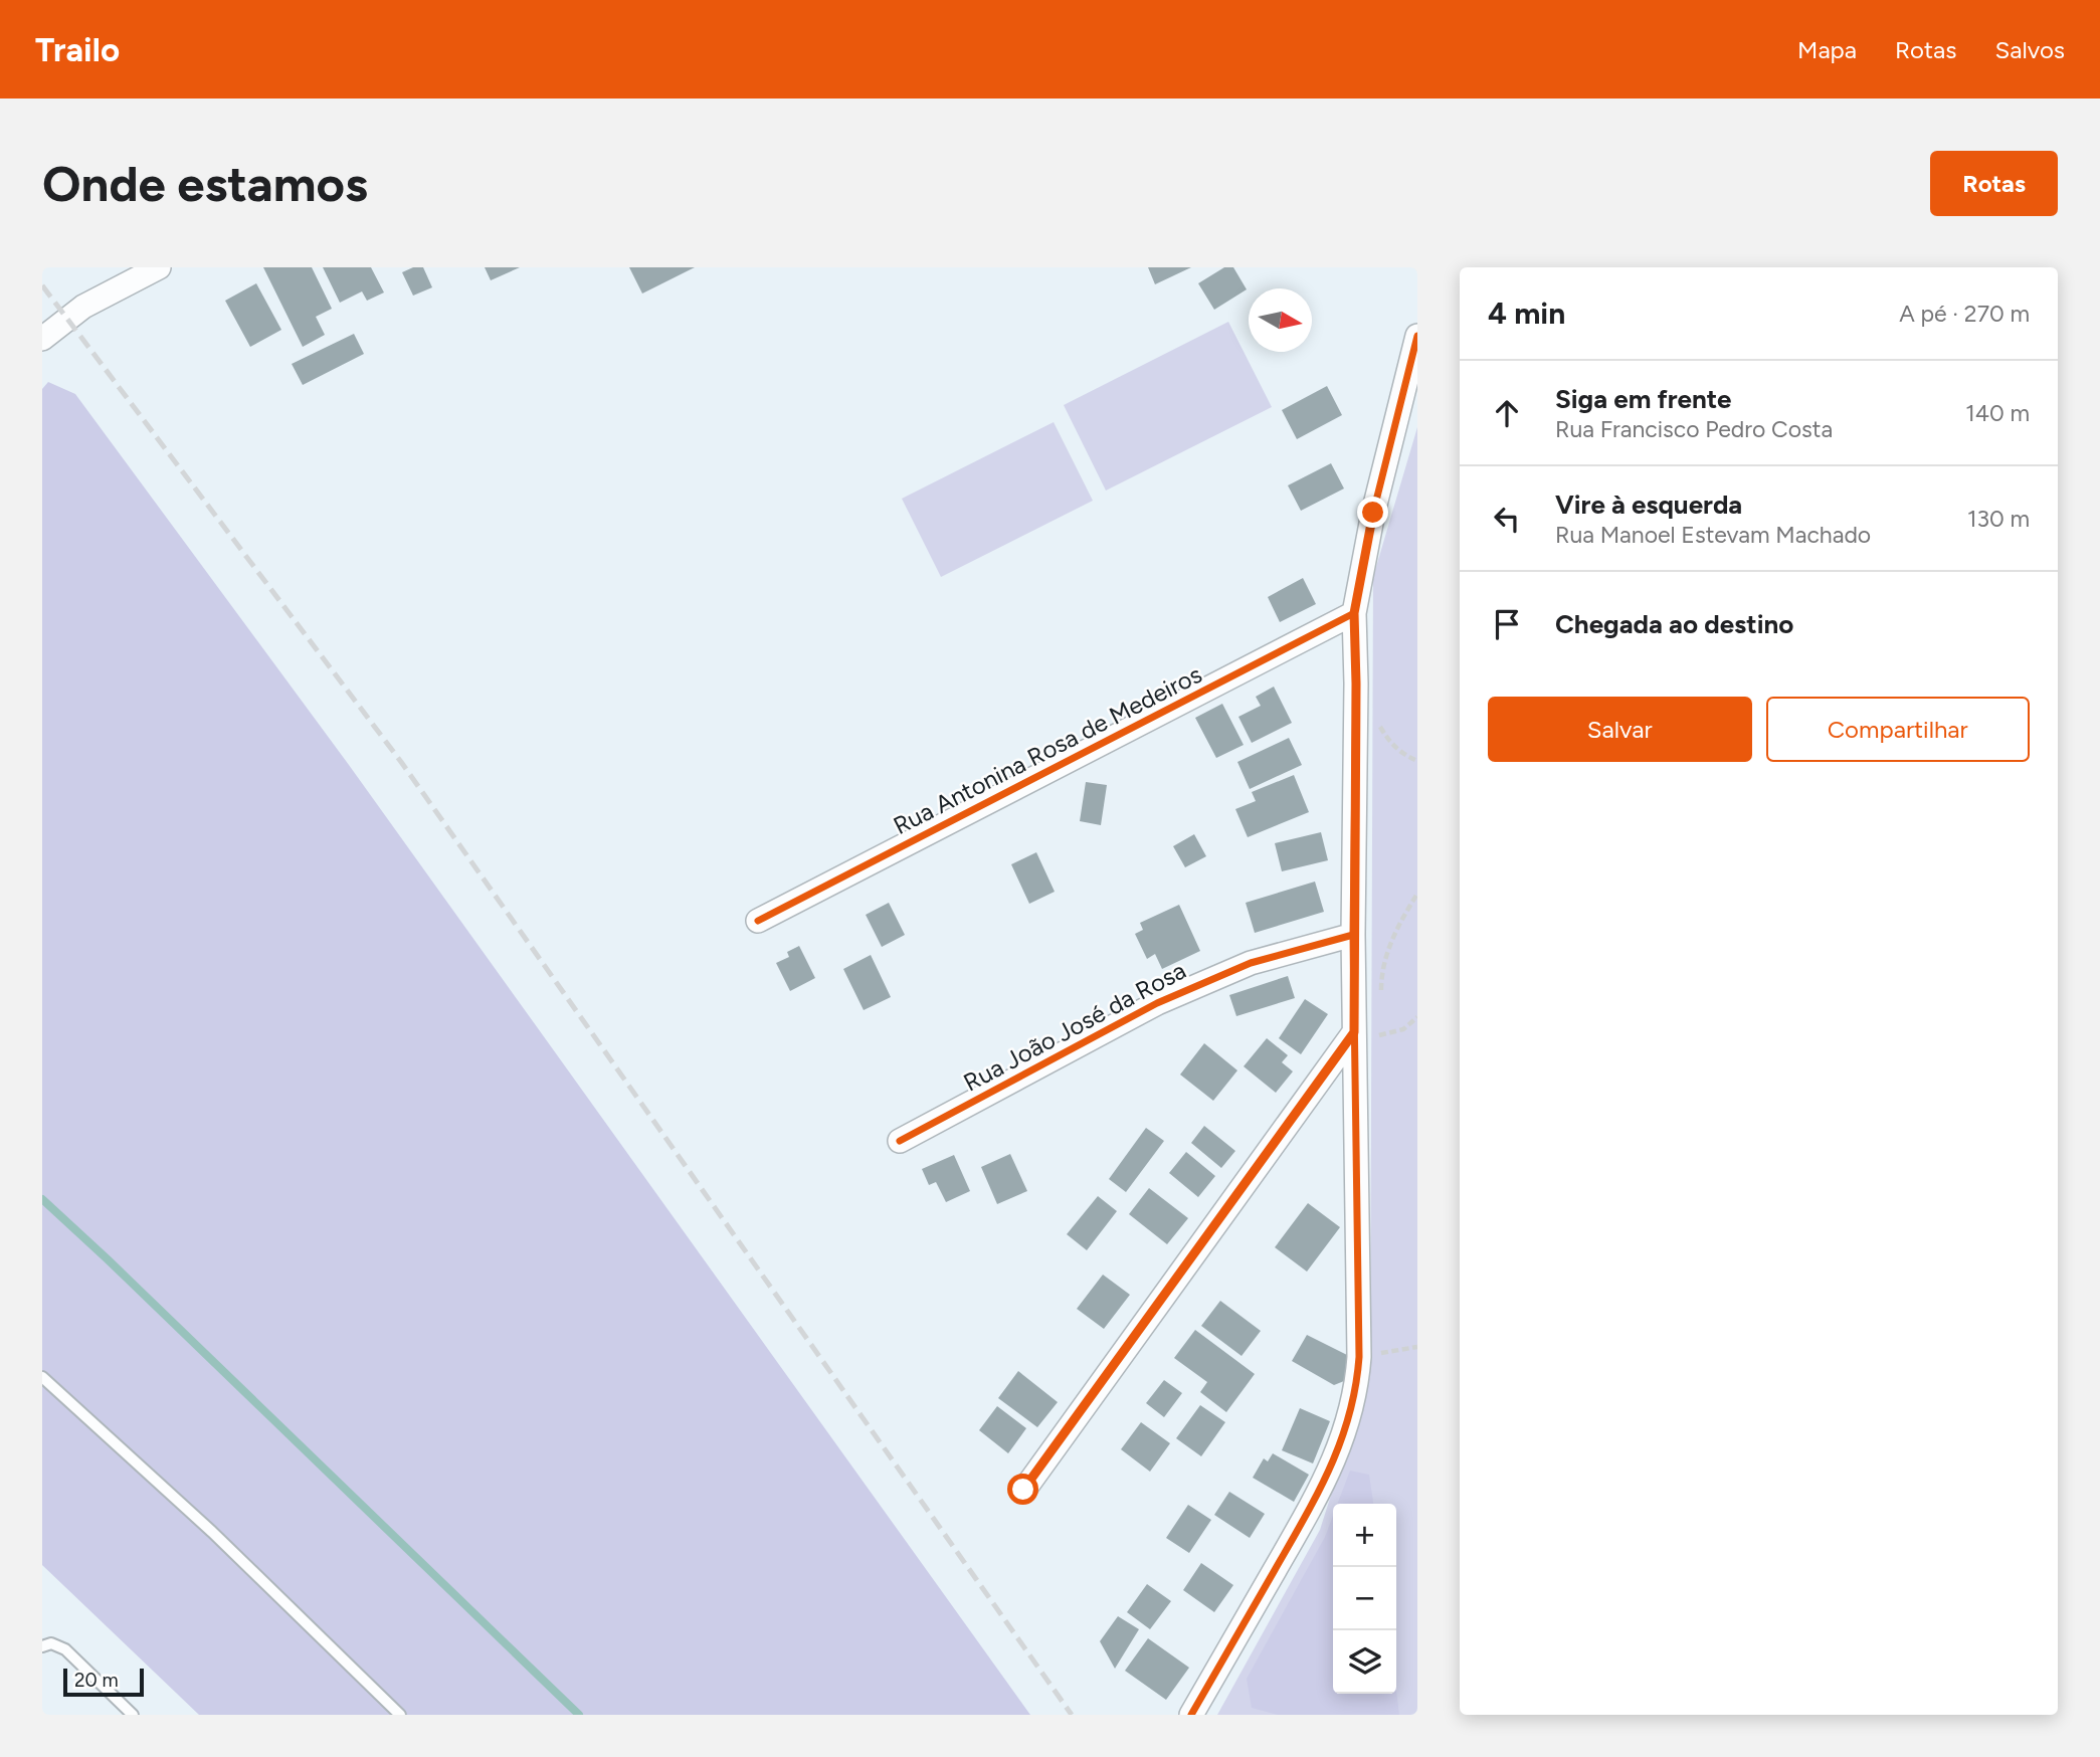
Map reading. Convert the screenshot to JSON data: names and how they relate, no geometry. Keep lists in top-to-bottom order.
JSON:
{
  "streets": {
    "street": ["Rua Antonina Rosa de Medeiros", "Rua João José da Rosa"]
  },
  "scale_bar": "20 m",
  "north": "right",
  "page": {
    "header": "Trailo",
    "nav": ["Mapa", "Rotas", "Salvos"],
    "buttons": [
      "Rotas",
      ["Salvar", "Compartilhar"]
    ],
    "title": "Onde estamos",
    "heading": ["4 min", "A pé · 270 m"],
    "list": [
      ["Siga em frente", "Rua Francisco Pedro Costa", "140 m"],
      ["Vire à esquerda", "Rua Manoel Estevam Machado", "130 m"],
      "Chegada ao destino"
    ],
    "map_buttons": ["+", "−"],
    "scale": "20 m"
  }
}
